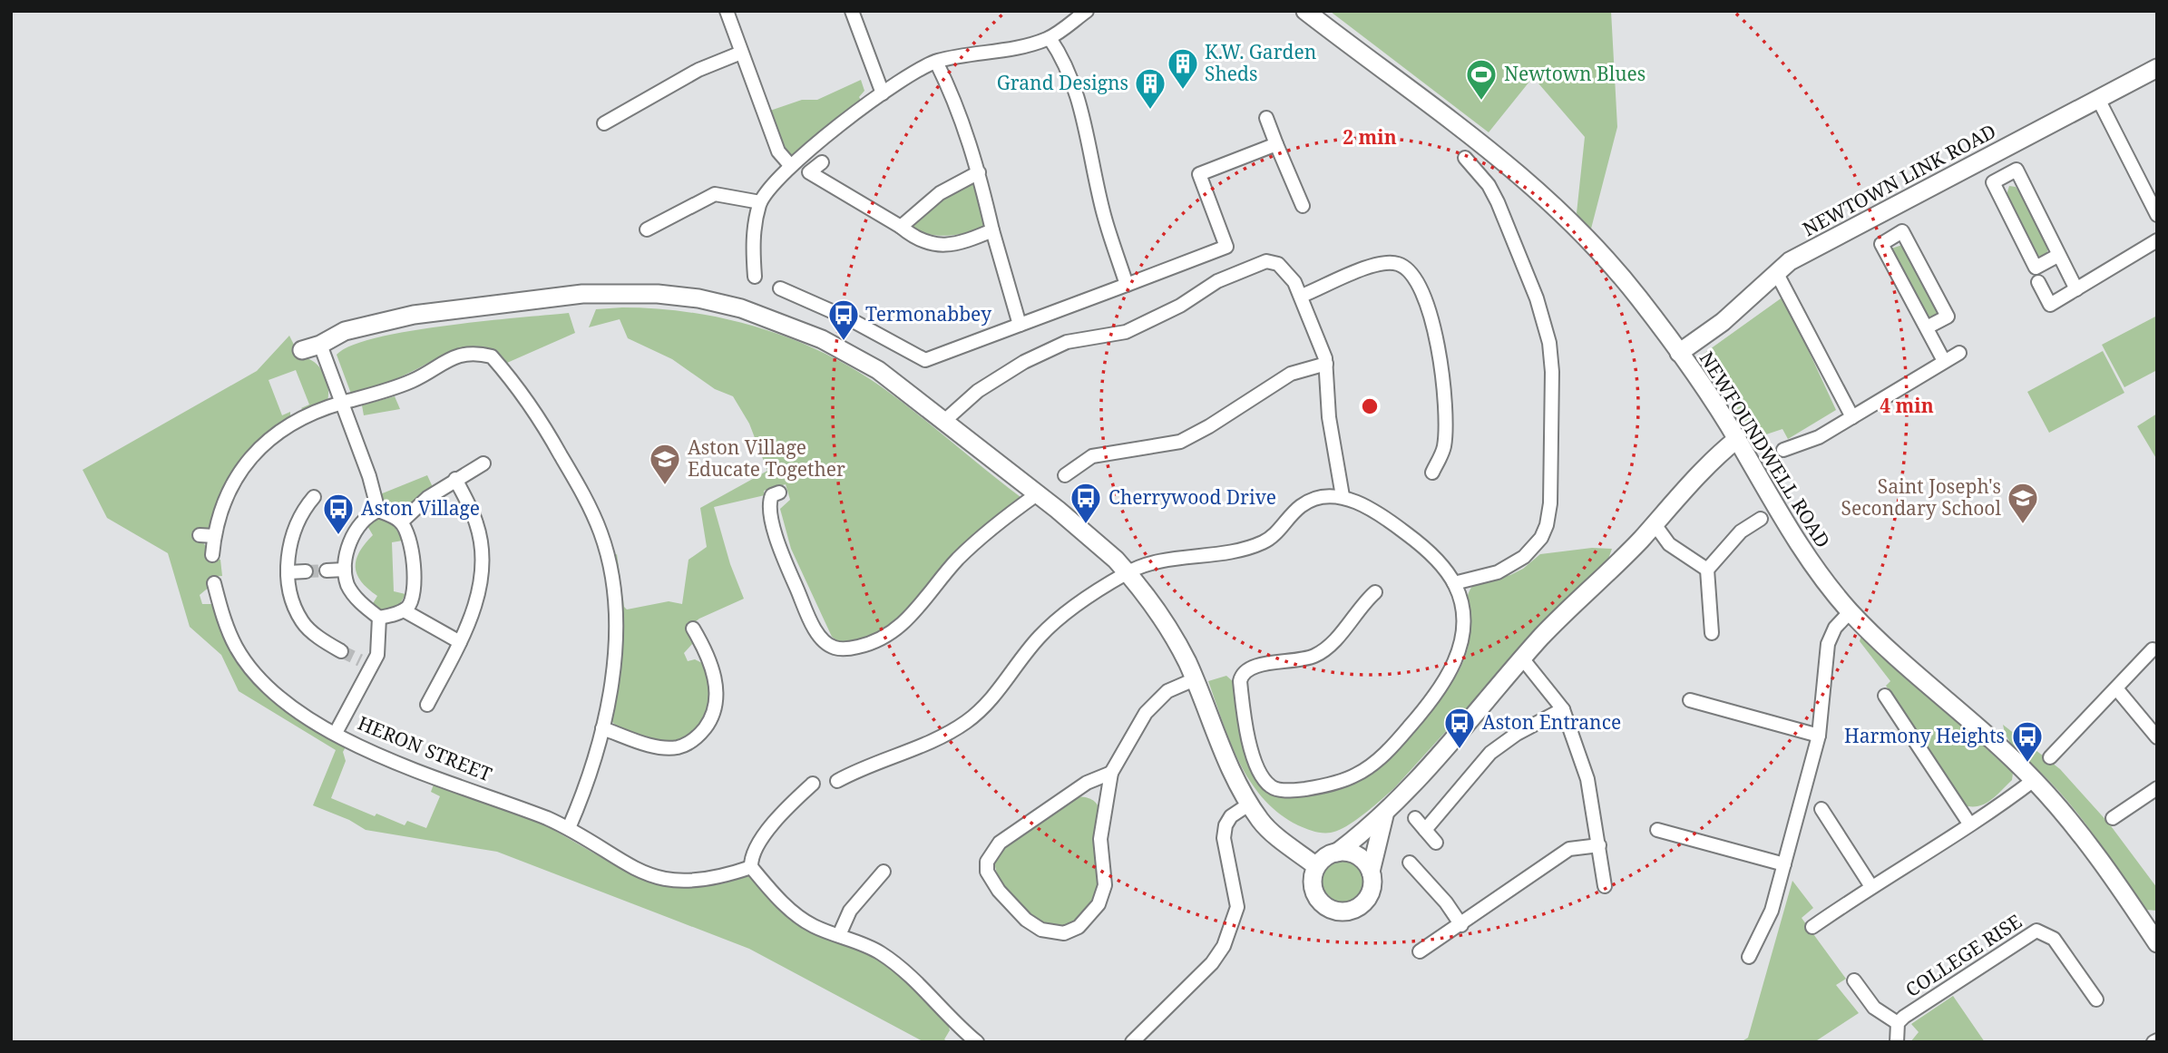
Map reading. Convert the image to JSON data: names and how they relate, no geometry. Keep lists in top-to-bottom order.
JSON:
{
  "streets": {
    "street": [
      "NEWTOWN LINK ROAD",
      "NEWFOUNDWELL ROAD",
      "HERON STREET",
      "COLLEGE RISE"
    ]
  },
  "crossings": [
    ["NEWTOWN LINK ROAD", "NEWFOUNDWELL ROAD"]
  ],
  "places": {
    "building": ["K.W. Garden Sheds", "Grand Designs"],
    "sports": ["Newtown Blues"],
    "bus stop": [
      "Termonabbey",
      "Cherrywood Drive",
      "Aston Village",
      "Aston Entrance",
      "Harmony Heights"
    ],
    "school or university": ["Aston Village Educate Together", "Saint Joseph's Secondary School"]
  },
  "rings": ["2 min", "4 min"]
}
